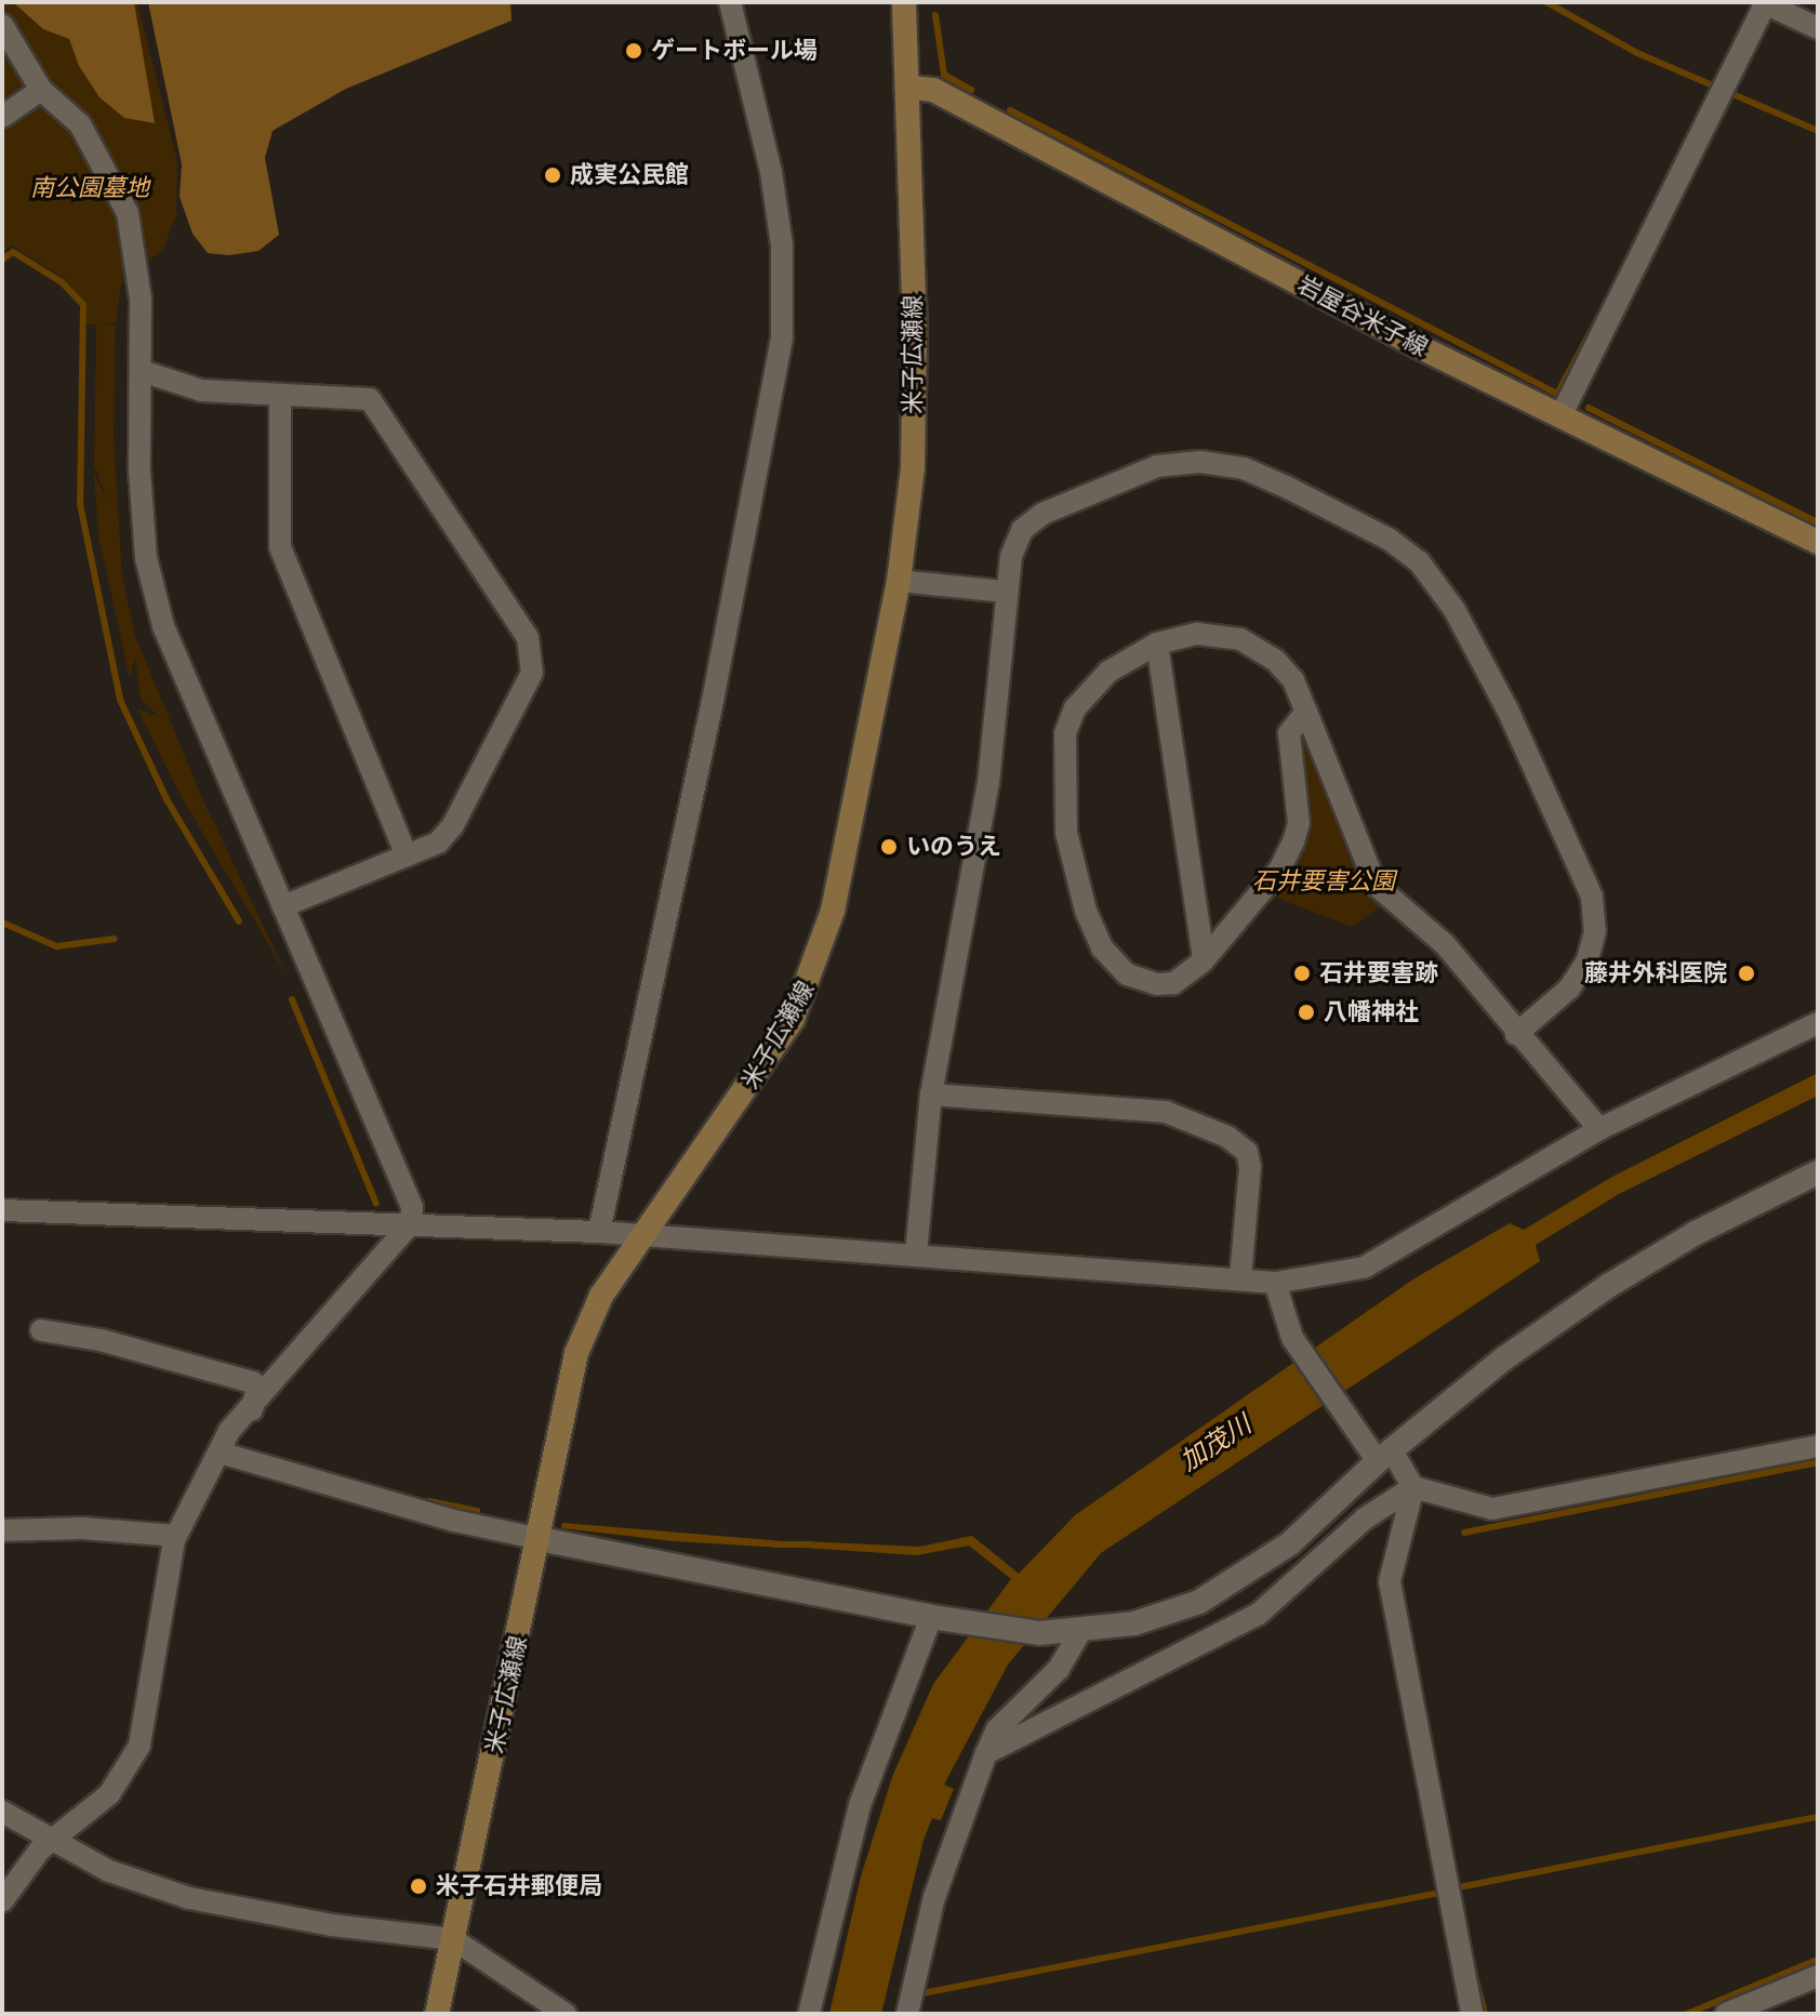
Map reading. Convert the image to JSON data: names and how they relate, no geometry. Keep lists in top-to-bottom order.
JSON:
{
  "streets": {
    "main road": ["岩屋谷米子線", "米子広瀬線"]
  },
  "crossings": [
    ["岩屋谷米子線", "米子広瀬線"]
  ],
  "water": ["加茂川"],
  "parks": ["南公園墓地", "石井要害公園"],
  "places": [
    "ゲートボール場",
    "成実公民館",
    "いのうえ",
    "石井要害跡",
    "藤井外科医院",
    "八幡神社",
    "米子石井郵便局"
  ]
}
